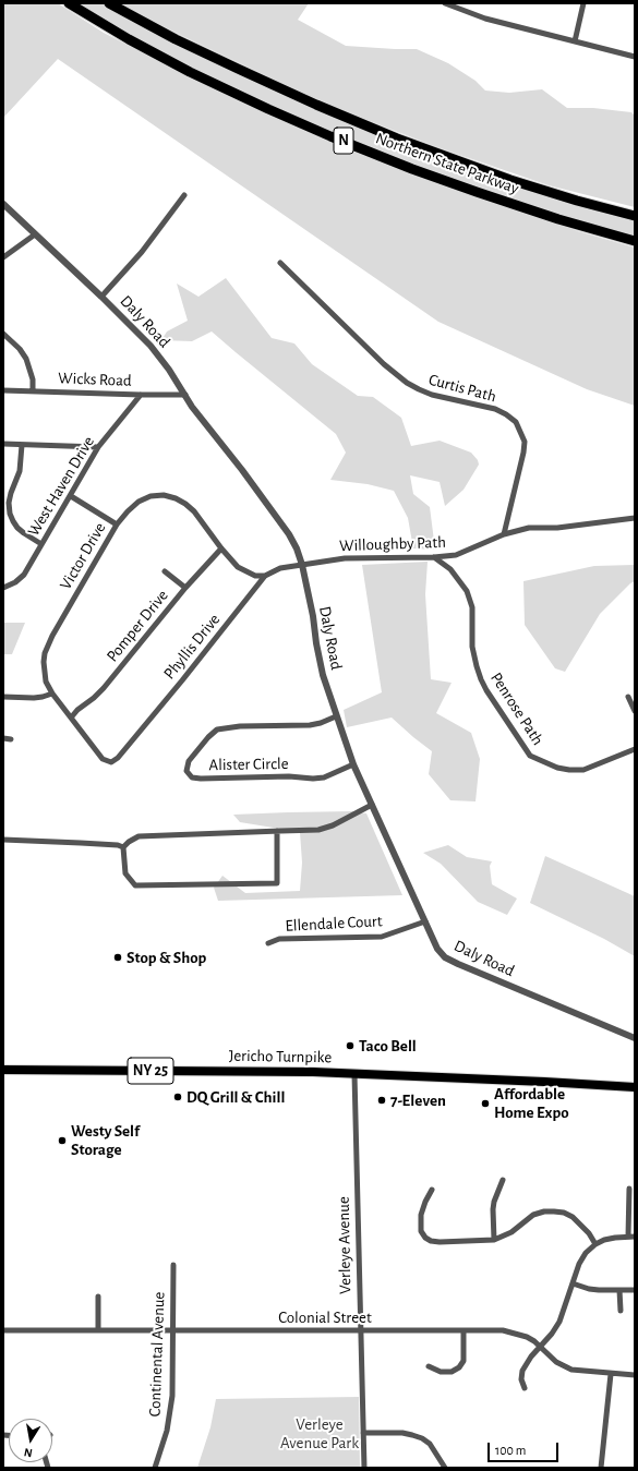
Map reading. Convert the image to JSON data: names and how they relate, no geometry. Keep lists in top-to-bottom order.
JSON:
{
  "streets": {
    "highway": ["N", "Northern State Parkway"],
    "main road": ["Jericho Turnpike", "NY 25"],
    "street": [
      "Daly Road",
      "Wicks Road",
      "Curtis Path",
      "West Haven Drive",
      "Willoughby Path",
      "Victor Drive",
      "Pomper Drive",
      "Phyllis Drive",
      "Penrose Path",
      "Alister Circle",
      "Ellendale Court",
      "Verleye Avenue",
      "Colonial Street",
      "Continental Avenue"
    ]
  },
  "crossings": [
    ["Daly Road", "Wicks Road"],
    ["Daly Road", "Willoughby Path"],
    ["Daly Road", "Phyllis Drive"],
    ["Daly Road", "Alister Circle"],
    ["Daly Road", "Ellendale Court"],
    ["Wicks Road", "West Haven Drive"],
    ["Curtis Path", "Willoughby Path"],
    ["Willoughby Path", "Phyllis Drive"],
    ["Willoughby Path", "Penrose Path"],
    ["Victor Drive", "Pomper Drive"],
    ["Victor Drive", "Phyllis Drive"],
    ["Jericho Turnpike", "Verleye Avenue"],
    ["Verleye Avenue", "Colonial Street"],
    ["Colonial Street", "Continental Avenue"]
  ],
  "parks": ["Verleye Avenue Park"],
  "places": [
    "Stop & Shop",
    "Taco Bell",
    "DQ Grill & Chill",
    "7-Eleven",
    "Affordable Home Expo",
    "Westy Self Storage"
  ],
  "scale_bar": "100 m",
  "north": "bottom"
}
